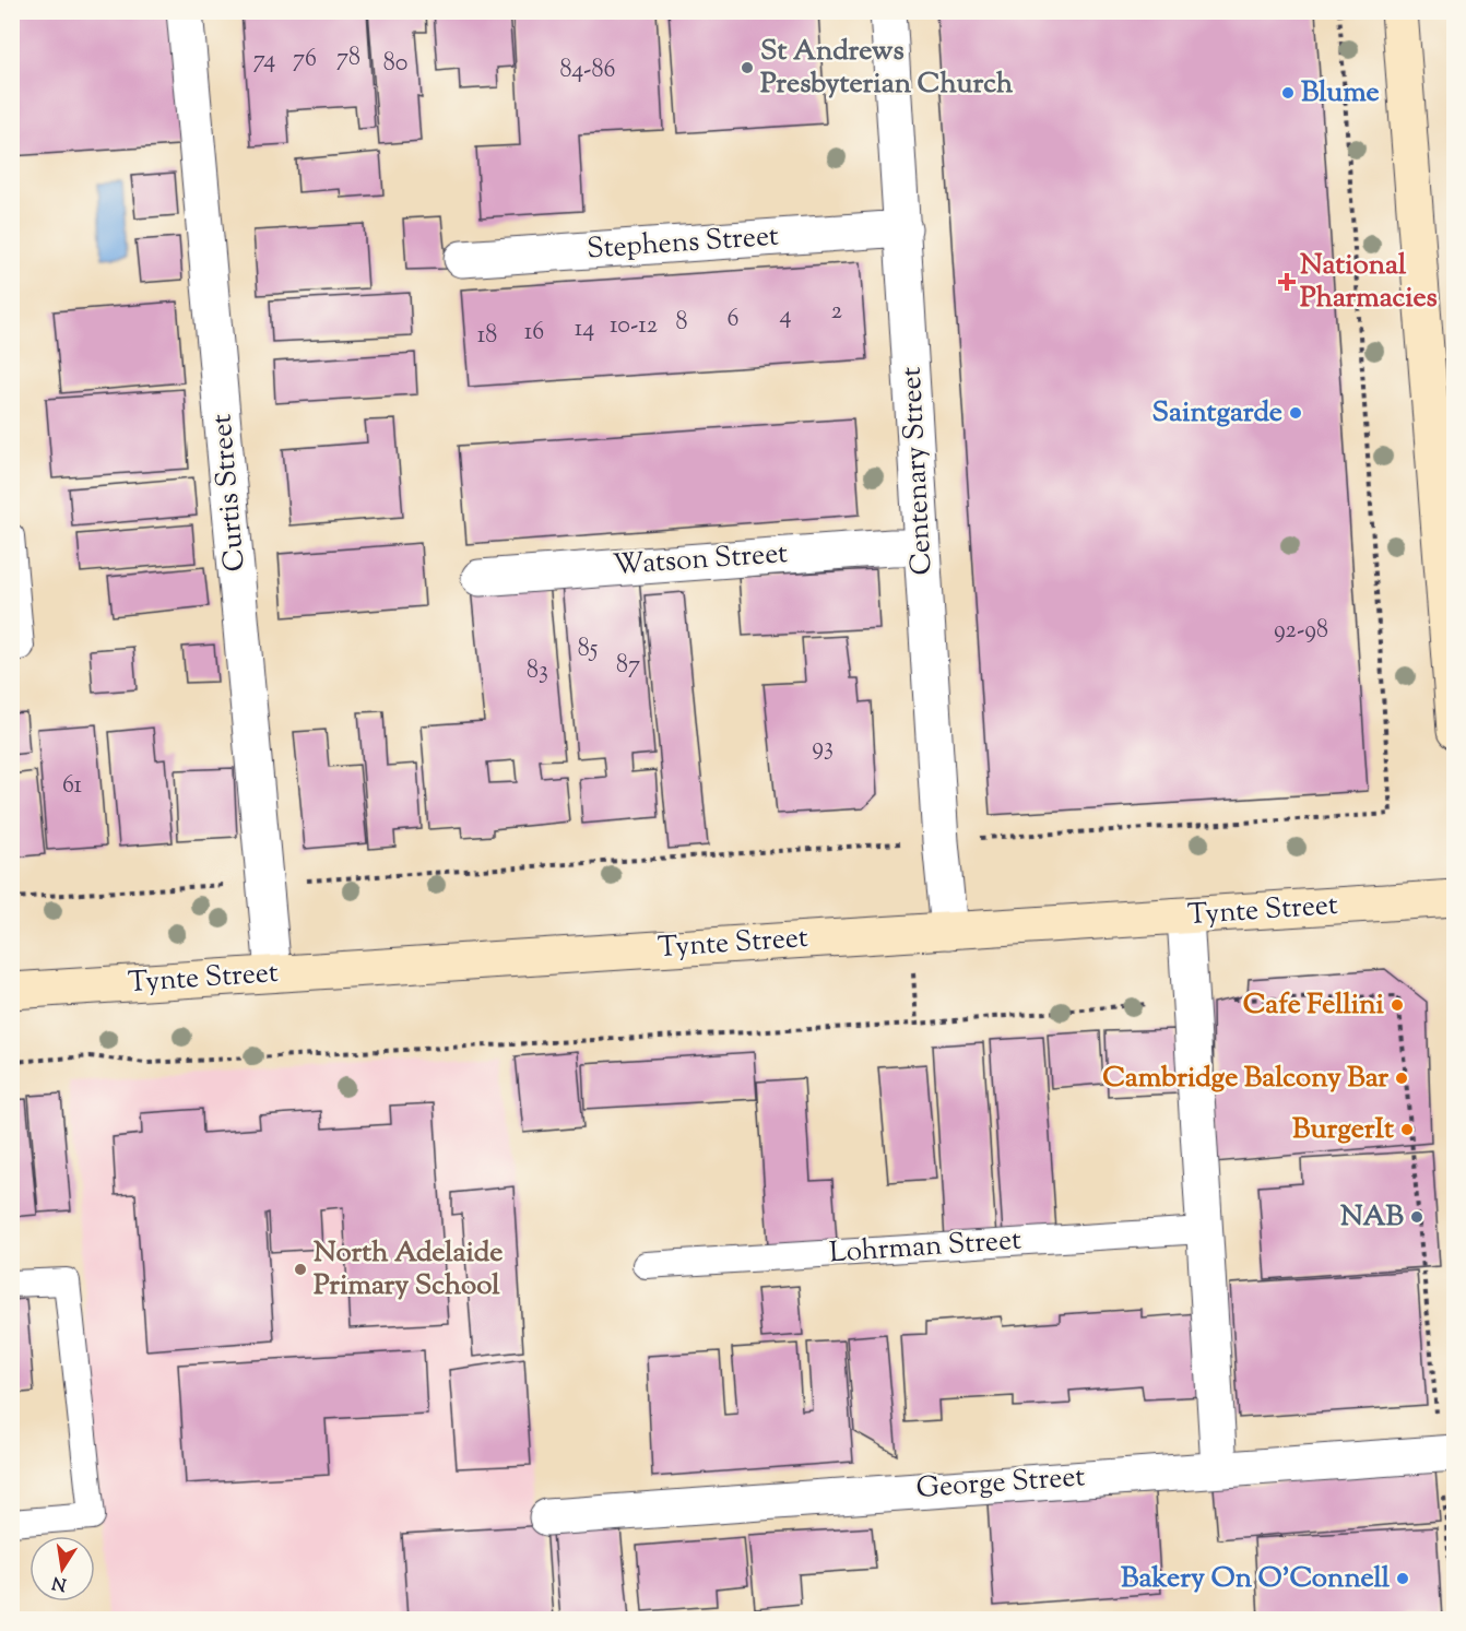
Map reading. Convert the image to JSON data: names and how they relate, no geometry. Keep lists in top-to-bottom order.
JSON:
{
  "streets": {
    "street": [
      "Stephens Street",
      "Centenary Street",
      "Curtis Street",
      "Watson Street",
      "Tynte Street",
      "George Street"
    ],
    "lane": ["Lohrman Street"]
  },
  "crossings": [
    ["Stephens Street", "Centenary Street"],
    ["Centenary Street", "Watson Street"],
    ["Centenary Street", "Tynte Street"],
    ["Curtis Street", "Tynte Street"]
  ],
  "places": {
    "other": [
      "St Andrews Presbyterian Church",
      "Blume",
      "Saintgarde",
      "Cafe Fellini",
      "Cambridge Balcony Bar",
      "BurgerIt",
      "NAB",
      "North Adelaide Primary School",
      "Bakery On O'Connell"
    ],
    "health": ["National Pharmacies"]
  },
  "house_numbers": [
    "78",
    "76",
    "74",
    "80",
    "84-86",
    "2",
    "4",
    "6",
    "8",
    "10-12",
    "14",
    "16",
    "18",
    "92-98",
    "85",
    "87",
    "83",
    "93",
    "61"
  ],
  "north": "bottom"
}
